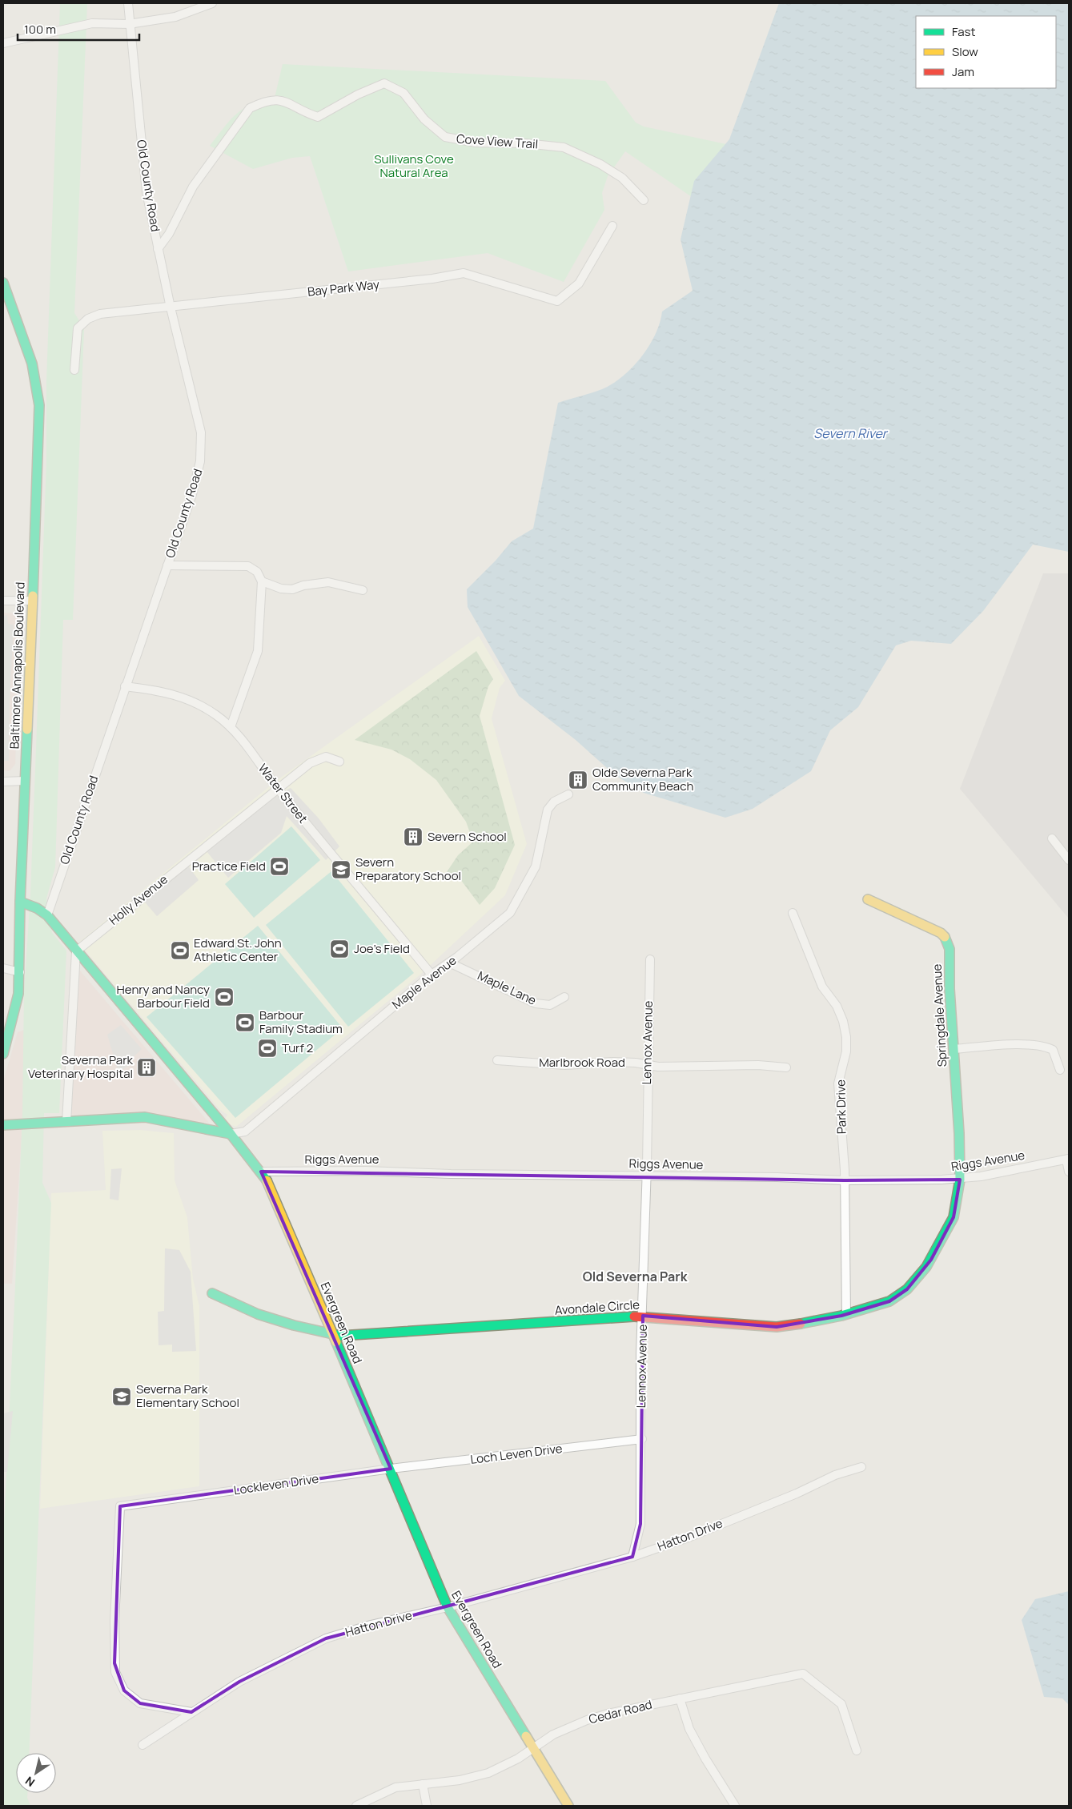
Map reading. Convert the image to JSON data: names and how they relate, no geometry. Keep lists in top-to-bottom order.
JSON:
{
  "streets": {
    "street": [
      "Cove View Trail",
      "Old County Road",
      "Bay Park Way",
      "Baltimore Annapolis Boulevard",
      "Water Street",
      "Holly Avenue",
      "Maple Avenue",
      "Maple Lane",
      "Springdale Avenue",
      "Lennox Avenue",
      "Marlbrook Road",
      "Park Drive",
      "Riggs Avenue",
      "Avondale Circle",
      "Evergreen Road",
      "Loch Leven Drive",
      "Lockleven Drive",
      "Hatton Drive",
      "Cedar Road"
    ]
  },
  "crossings": [
    ["Cove View Trail", "Old County Road"],
    ["Old County Road", "Bay Park Way"],
    ["Old County Road", "Water Street"],
    ["Old County Road", "Evergreen Road"],
    ["Baltimore Annapolis Boulevard", "Evergreen Road"],
    ["Water Street", "Holly Avenue"],
    ["Water Street", "Maple Avenue"],
    ["Holly Avenue", "Evergreen Road"],
    ["Maple Avenue", "Maple Lane"],
    ["Maple Avenue", "Evergreen Road"],
    ["Springdale Avenue", "Riggs Avenue"],
    ["Springdale Avenue", "Avondale Circle"],
    ["Lennox Avenue", "Marlbrook Road"],
    ["Lennox Avenue", "Riggs Avenue"],
    ["Lennox Avenue", "Avondale Circle"],
    ["Lennox Avenue", "Loch Leven Drive"],
    ["Lennox Avenue", "Hatton Drive"],
    ["Park Drive", "Riggs Avenue"],
    ["Park Drive", "Avondale Circle"],
    ["Riggs Avenue", "Avondale Circle"],
    ["Riggs Avenue", "Evergreen Road"],
    ["Avondale Circle", "Evergreen Road"],
    ["Evergreen Road", "Loch Leven Drive"],
    ["Evergreen Road", "Lockleven Drive"],
    ["Evergreen Road", "Hatton Drive"],
    ["Evergreen Road", "Cedar Road"],
    ["Loch Leven Drive", "Lockleven Drive"],
    ["Lockleven Drive", "Hatton Drive"]
  ],
  "districts": ["Old Severna Park"],
  "water": ["Severn River"],
  "parks": ["Sullivans Cove Natural Area"],
  "places": {
    "building": ["Olde Severna Park Community Beach", "Severn School", "Severna Park Veterinary Hospital"],
    "sports": [
      "Practice Field",
      "Joe's Field",
      "Edward St. John Athletic Center",
      "Henry and Nancy Barbour Field",
      "Barbour Family Stadium",
      "Turf 2"
    ],
    "school or university": ["Severn Preparatory School", "Severna Park Elementary School"]
  },
  "legend": ["Fast", "Slow", "Jam"],
  "scale_bar": "100 m",
  "north": "bottom left"
}
